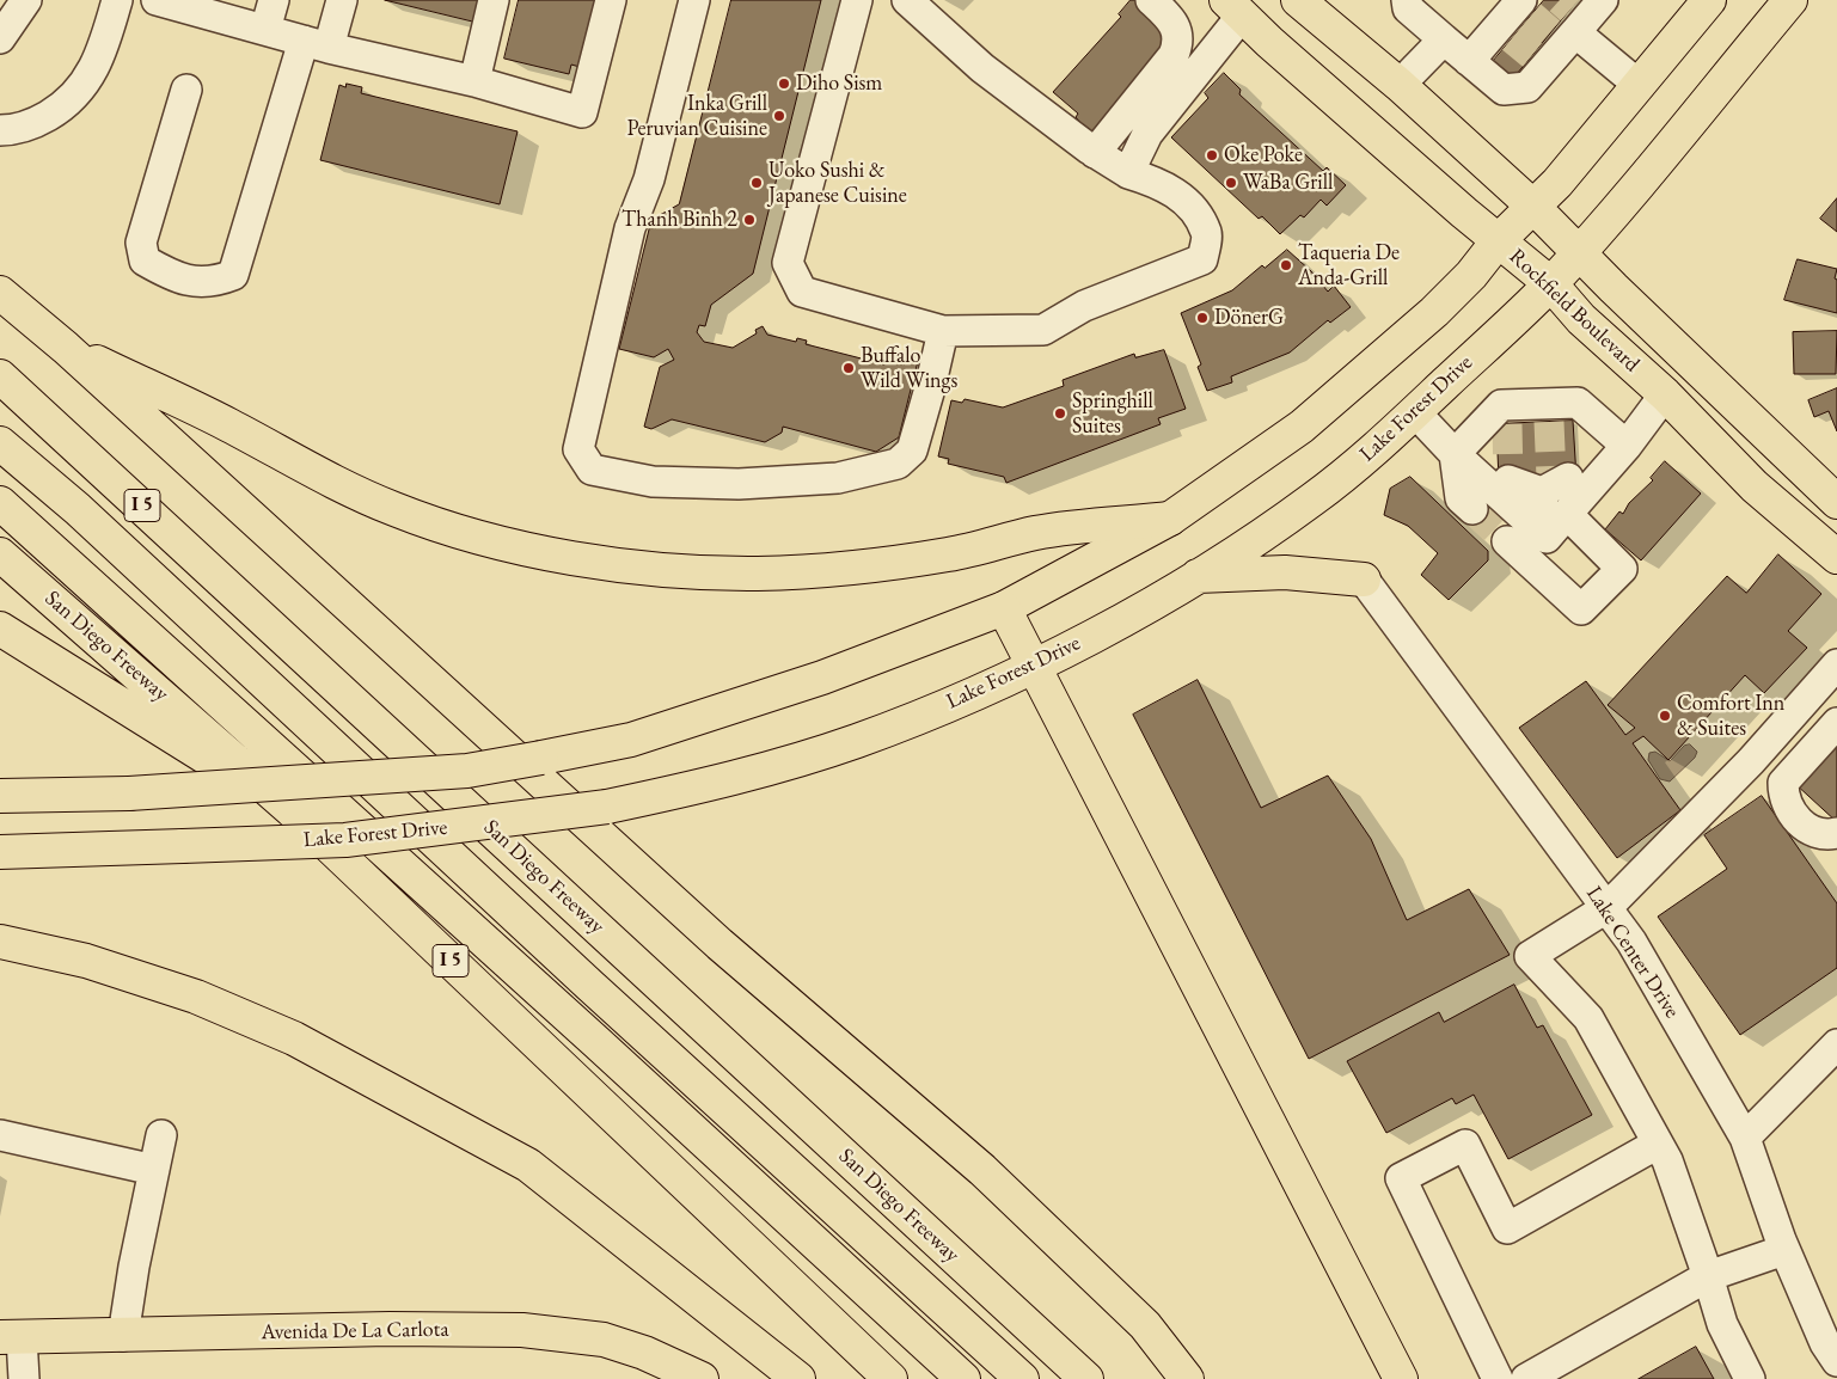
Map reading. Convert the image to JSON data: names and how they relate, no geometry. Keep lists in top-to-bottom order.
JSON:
{
  "streets": {
    "main road": [
      "Rockfield Boulevard",
      "Lake Forest Drive",
      "I 5",
      "San Diego Freeway",
      "Avenida De La Carlota"
    ],
    "street": ["Lake Center Drive"]
  },
  "crossings": [
    ["Rockfield Boulevard", "Lake Forest Drive"]
  ],
  "places": [
    "Diho Sism",
    "Inka Grill Peruvian Cuisine",
    "Oke Poke",
    "Uoko Sushi & Japanese Cuisine",
    "WaBa Grill",
    "Thanh Binh 2",
    "Taqueria De Anda-Grill",
    "DönerG",
    "Buffalo Wild Wings",
    "Springhill Suites",
    "Comfort Inn & Suites"
  ]
}
